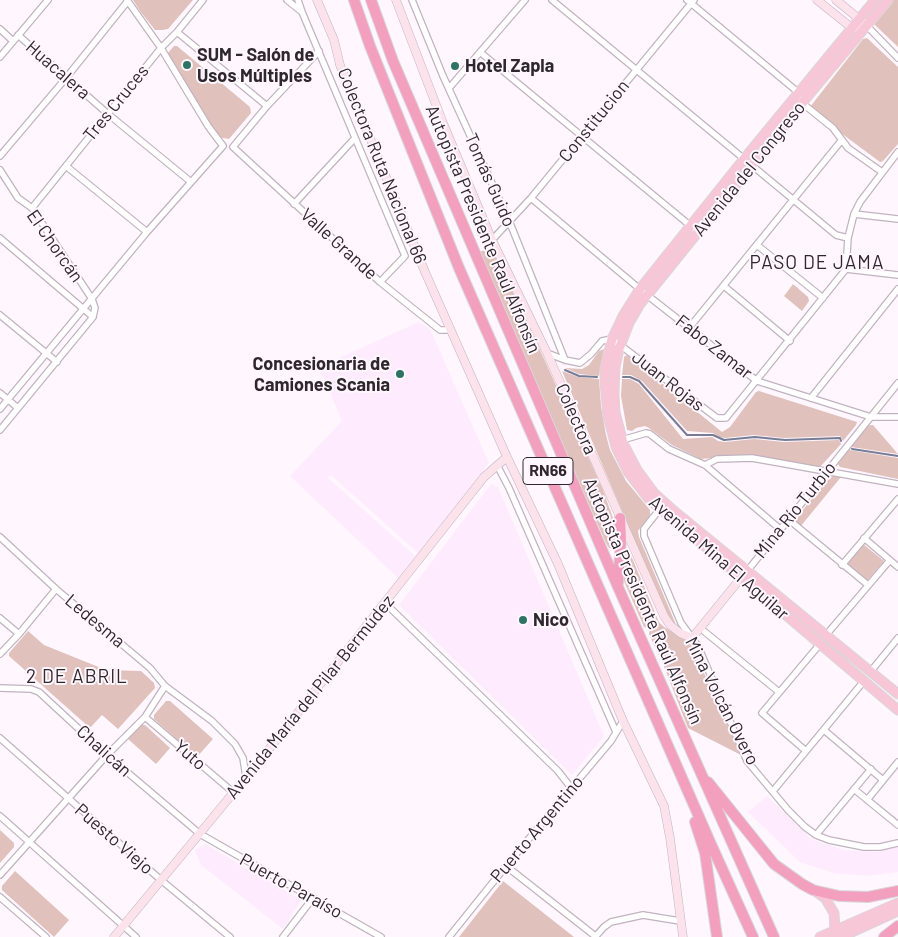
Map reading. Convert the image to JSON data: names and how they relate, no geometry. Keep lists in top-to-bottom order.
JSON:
{
  "streets": {
    "highway": ["Autopista Presidente Raúl Alfonsín", "RN66"],
    "main road": ["Avenida del Congreso", "Avenida Mina El Aguilar"],
    "street": [
      "Huacalera",
      "Tres Cruces",
      "Constitucion",
      "Colectora Ruta Nacional 66",
      "Tomás Guido",
      "Valle Grande",
      "El Chorcán",
      "Fabo Zamar",
      "Juan Rojas",
      "Colectora",
      "Mina Río Turbio",
      "Ledesma",
      "Avenida María del Pilar Bermúdez",
      "Mina Volcán Overo",
      "Chalicán",
      "Yuto",
      "Puerto Argentino",
      "Puesto Viejo",
      "Puerto Paraíso"
    ]
  },
  "crossings": [
    ["Huacalera", "Tres Cruces"],
    ["Tres Cruces", "El Chorcán"],
    ["Constitucion", "Tomás Guido"],
    ["Constitucion", "Fabo Zamar"],
    ["Constitucion", "Colectora"],
    ["Colectora Ruta Nacional 66", "Valle Grande"],
    ["Colectora Ruta Nacional 66", "Avenida María del Pilar Bermúdez"],
    ["Colectora Ruta Nacional 66", "Puerto Argentino"],
    ["Avenida del Congreso", "Fabo Zamar"],
    ["Avenida del Congreso", "Juan Rojas"],
    ["Avenida del Congreso", "Avenida Mina El Aguilar"],
    ["Fabo Zamar", "Juan Rojas"],
    ["Fabo Zamar", "Mina Río Turbio"],
    ["Juan Rojas", "Avenida Mina El Aguilar"],
    ["Colectora", "Mina Río Turbio"],
    ["Colectora", "Mina Volcán Overo"],
    ["Mina Río Turbio", "Avenida Mina El Aguilar"],
    ["Mina Río Turbio", "Mina Volcán Overo"],
    ["Avenida Mina El Aguilar", "Mina Volcán Overo"],
    ["Ledesma", "Avenida María del Pilar Bermúdez"],
    ["Avenida María del Pilar Bermúdez", "Chalicán"],
    ["Avenida María del Pilar Bermúdez", "Yuto"],
    ["Avenida María del Pilar Bermúdez", "Puesto Viejo"],
    ["Avenida María del Pilar Bermúdez", "Puerto Paraíso"],
    ["Chalicán", "Puerto Paraíso"]
  ],
  "districts": ["PASO DE JAMA", "2 DE ABRIL"],
  "places": [
    "SUM - Salón de Usos Múltiples",
    "Hotel Zapla",
    "Concesionaria de Camiones Scania",
    "Nico"
  ]
}
